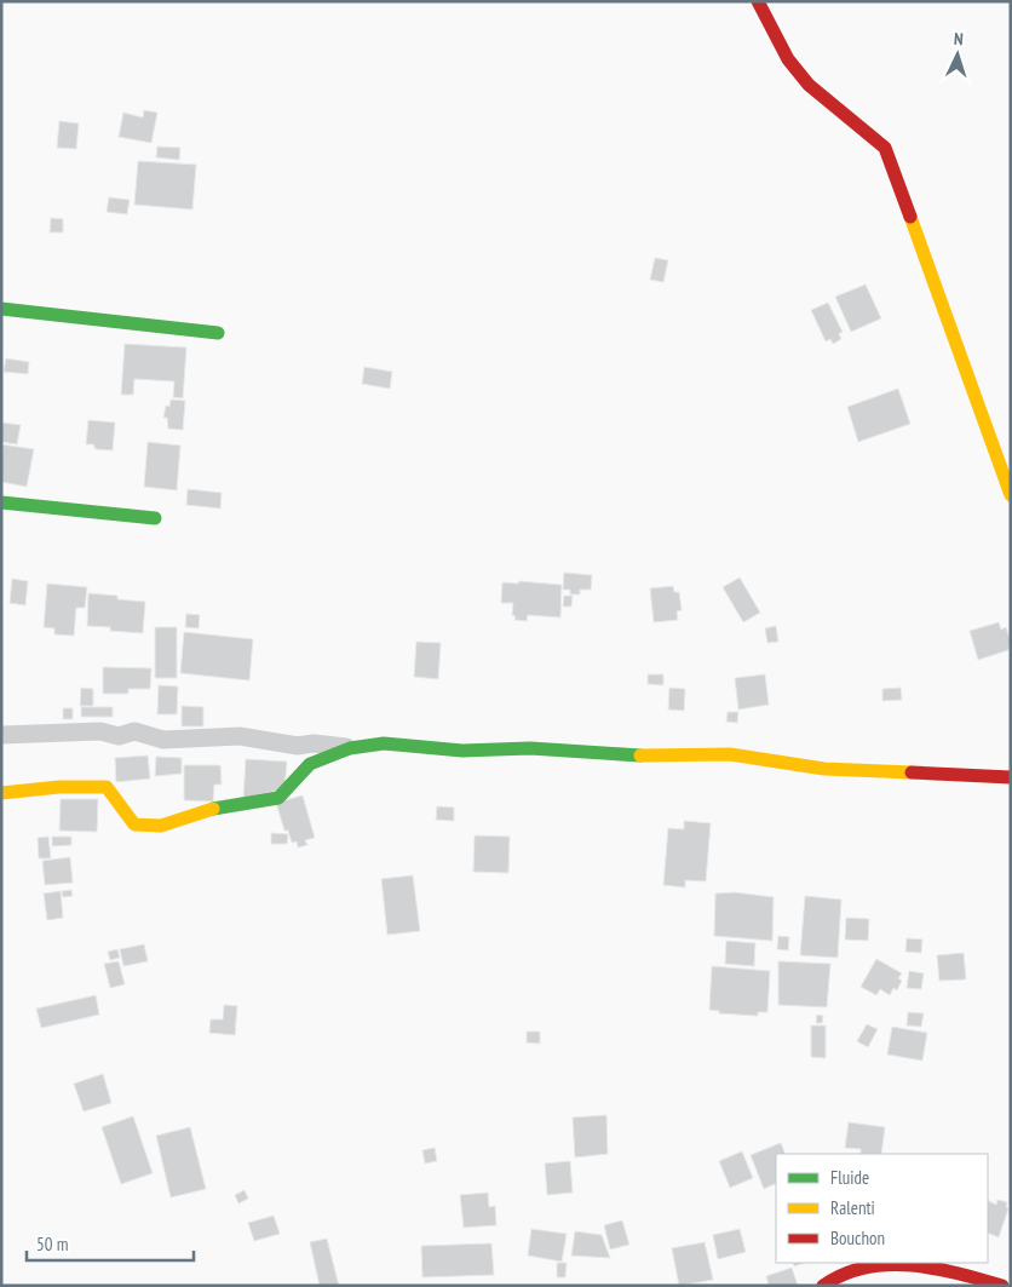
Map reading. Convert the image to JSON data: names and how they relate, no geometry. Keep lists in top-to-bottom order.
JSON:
{
  "legend": ["Fluide", "Ralenti", "Bouchon"],
  "scale_bar": "50 m",
  "north": "top"
}
